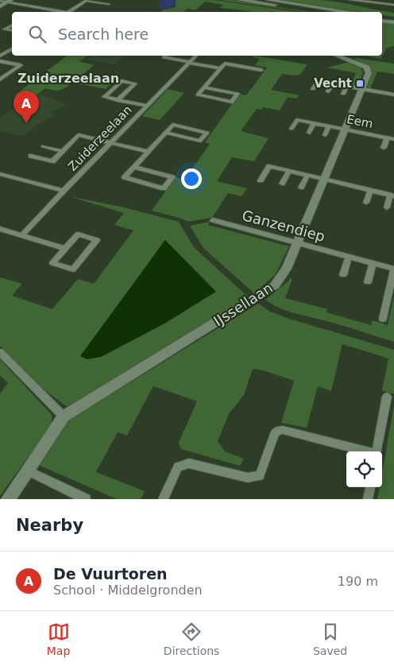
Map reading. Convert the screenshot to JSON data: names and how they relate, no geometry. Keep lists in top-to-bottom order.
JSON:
{
  "streets": {
    "street": [
      "Eem",
      "Zuiderzeelaan",
      "Ganzendiep",
      "IJssellaan"
    ]
  },
  "crossings": [
    ["Eem", "IJssellaan"],
    ["Ganzendiep", "IJssellaan"]
  ],
  "districts": ["Zuiderzeelaan"],
  "places": {
    "transit": ["Vecht"]
  },
  "page": {
    "search": "Search here",
    "pins": "A",
    "heading": "Nearby",
    "list": [
      {
        "mark": "A",
        "name": "De Vuurtoren",
        "note": "School · Middelgronden",
        "value": "190 m"
      }
    ],
    "nav": ["Map", "Directions", "Saved"]
  }
}
